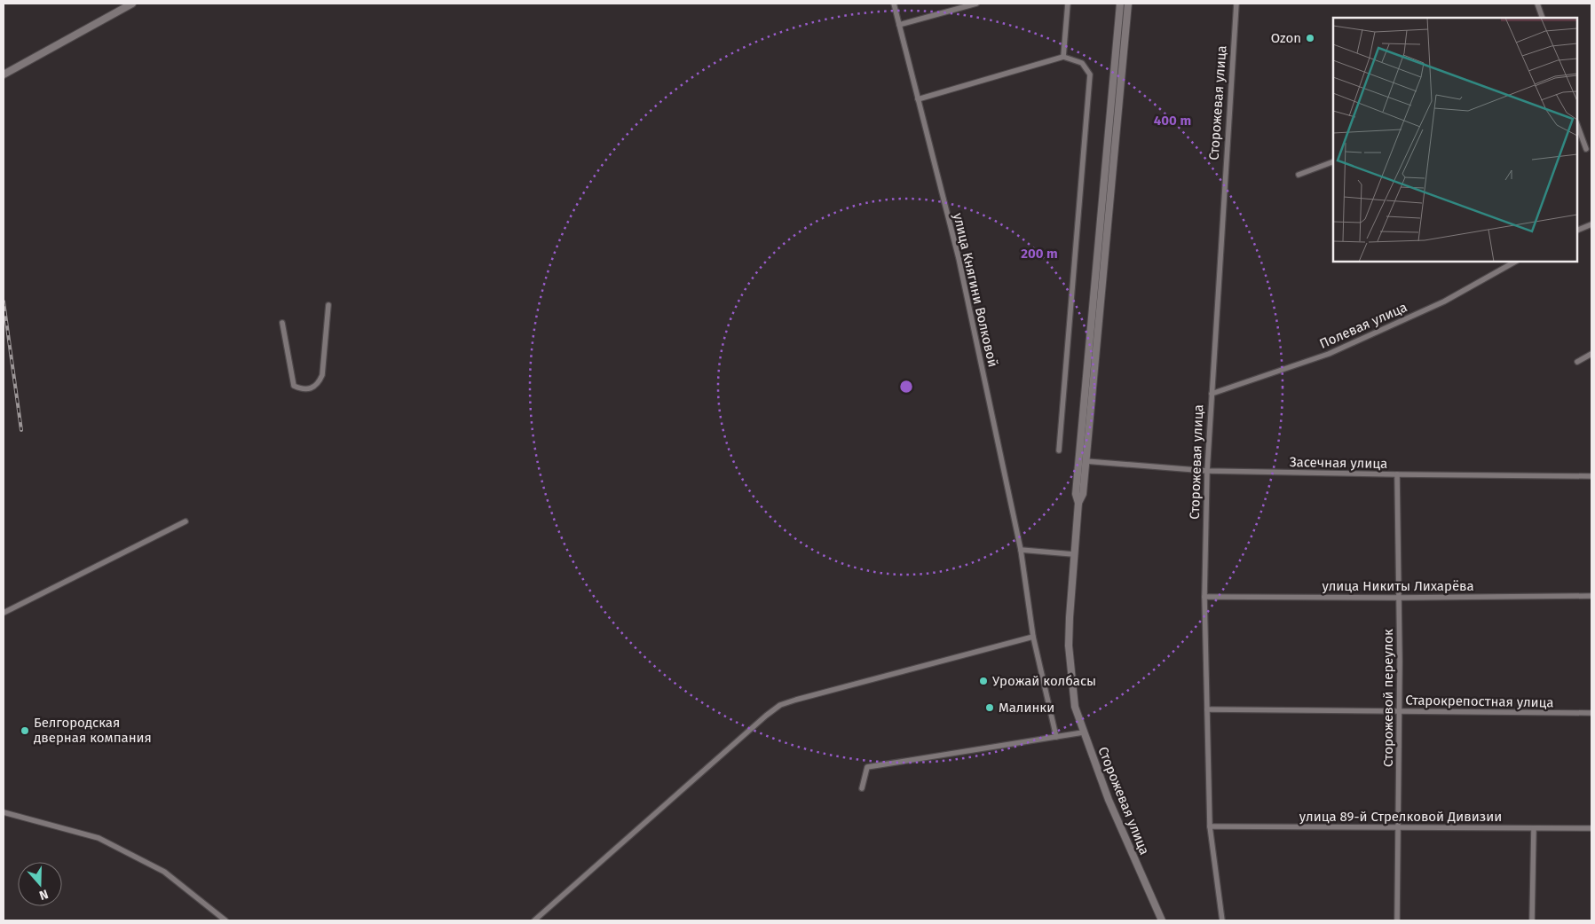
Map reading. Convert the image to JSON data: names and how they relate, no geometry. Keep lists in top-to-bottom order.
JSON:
{
  "streets": {
    "main road": ["Сторожевая улица"],
    "street": [
      "улица Княгини Волковой",
      "Полевая улица",
      "Засечная улица",
      "улица Никиты Лихарёва",
      "Сторожевой переулок",
      "Старокрепостная улица",
      "улица 89-й Стрелковой Дивизии"
    ]
  },
  "crossings": [
    ["Сторожевая улица", "Полевая улица"],
    ["Сторожевая улица", "Засечная улица"],
    ["Сторожевая улица", "улица Никиты Лихарёва"],
    ["Сторожевая улица", "Старокрепостная улица"],
    ["Сторожевая улица", "улица 89-й Стрелковой Дивизии"],
    ["Засечная улица", "Сторожевой переулок"],
    ["улица Никиты Лихарёва", "Сторожевой переулок"],
    ["Сторожевой переулок", "Старокрепостная улица"],
    ["Сторожевой переулок", "улица 89-й Стрелковой Дивизии"]
  ],
  "places": [
    "Ozon",
    "Урожай колбасы",
    "Малинки",
    "Белгородская дверная компания"
  ],
  "north": "bottom",
  "rings": ["400 m", "200 m"]
}
